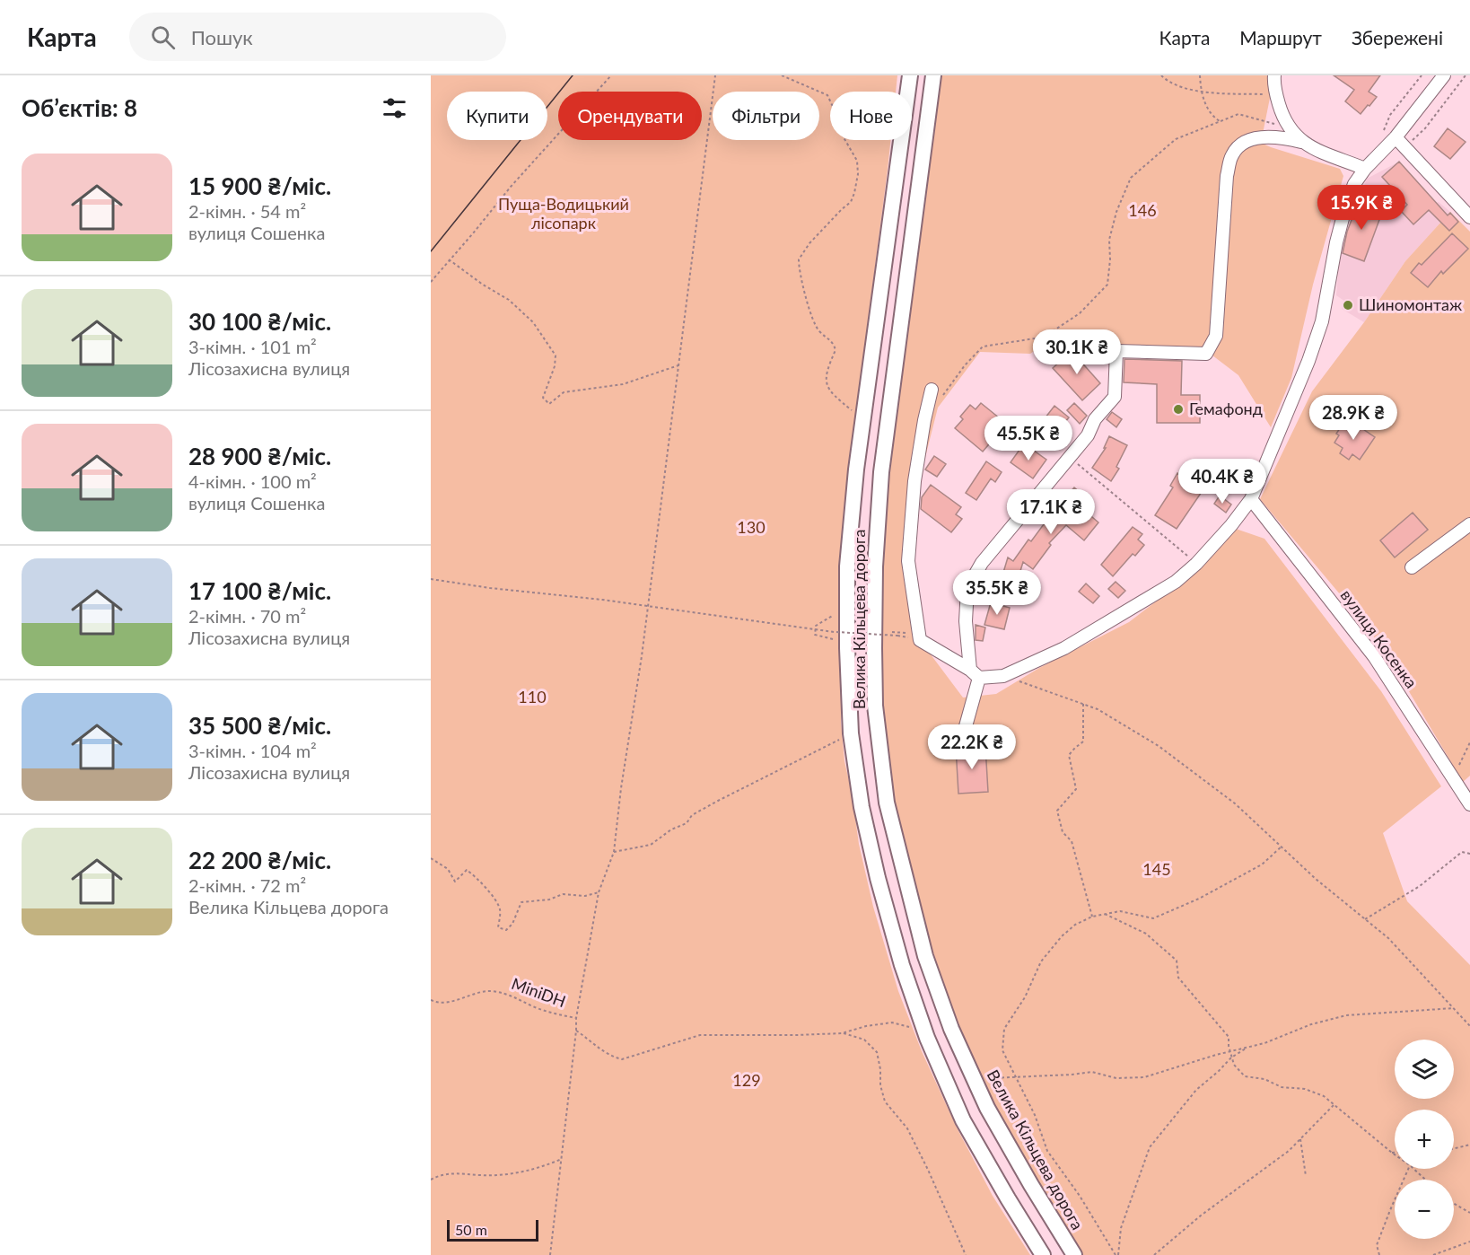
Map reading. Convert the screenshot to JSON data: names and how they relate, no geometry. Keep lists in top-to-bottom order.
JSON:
{
  "streets": {
    "main road": ["Велика Кільцева дорога"],
    "street": ["вулиця Косенка"],
    "path": ["MiniDH"]
  },
  "parks": [
    "Пуща-Водицький лісопарк",
    "146",
    "130",
    "110",
    "145",
    "129"
  ],
  "places": ["Шиномонтаж", "Гемафонд"],
  "scale_bar": "50 m",
  "page": {
    "header": "Карта",
    "search": "Пошук",
    "nav": ["Карта", "Маршрут", "Збережені"],
    "heading": "Об’єктів: 8",
    "chip": [
      "Купити",
      "Орендувати",
      "Фільтри",
      "Нове"
    ],
    "list": [
      {
        "name": "15 900 ₴/міс.",
        "note": "2-кімн. · 54 m² · вулиця Сошенка"
      },
      {
        "name": "30 100 ₴/міс.",
        "note": "3-кімн. · 101 m² · Лісозахисна вулиця"
      },
      {
        "name": "28 900 ₴/міс.",
        "note": "4-кімн. · 100 m² · вулиця Сошенка"
      },
      {
        "name": "17 100 ₴/міс.",
        "note": "2-кімн. · 70 m² · Лісозахисна вулиця"
      },
      {
        "name": "35 500 ₴/міс.",
        "note": "3-кімн. · 104 m² · Лісозахисна вулиця"
      },
      {
        "name": "22 200 ₴/міс.",
        "note": "2-кімн. · 72 m² · Велика Кільцева дорога"
      }
    ],
    "price": [
      "15.9K ₴",
      "30.1K ₴",
      "28.9K ₴",
      "45.5K ₴",
      "40.4K ₴",
      "17.1K ₴",
      "35.5K ₴",
      "22.2K ₴"
    ],
    "map_buttons": ["+", "−"],
    "scale": "50 m"
  }
}
